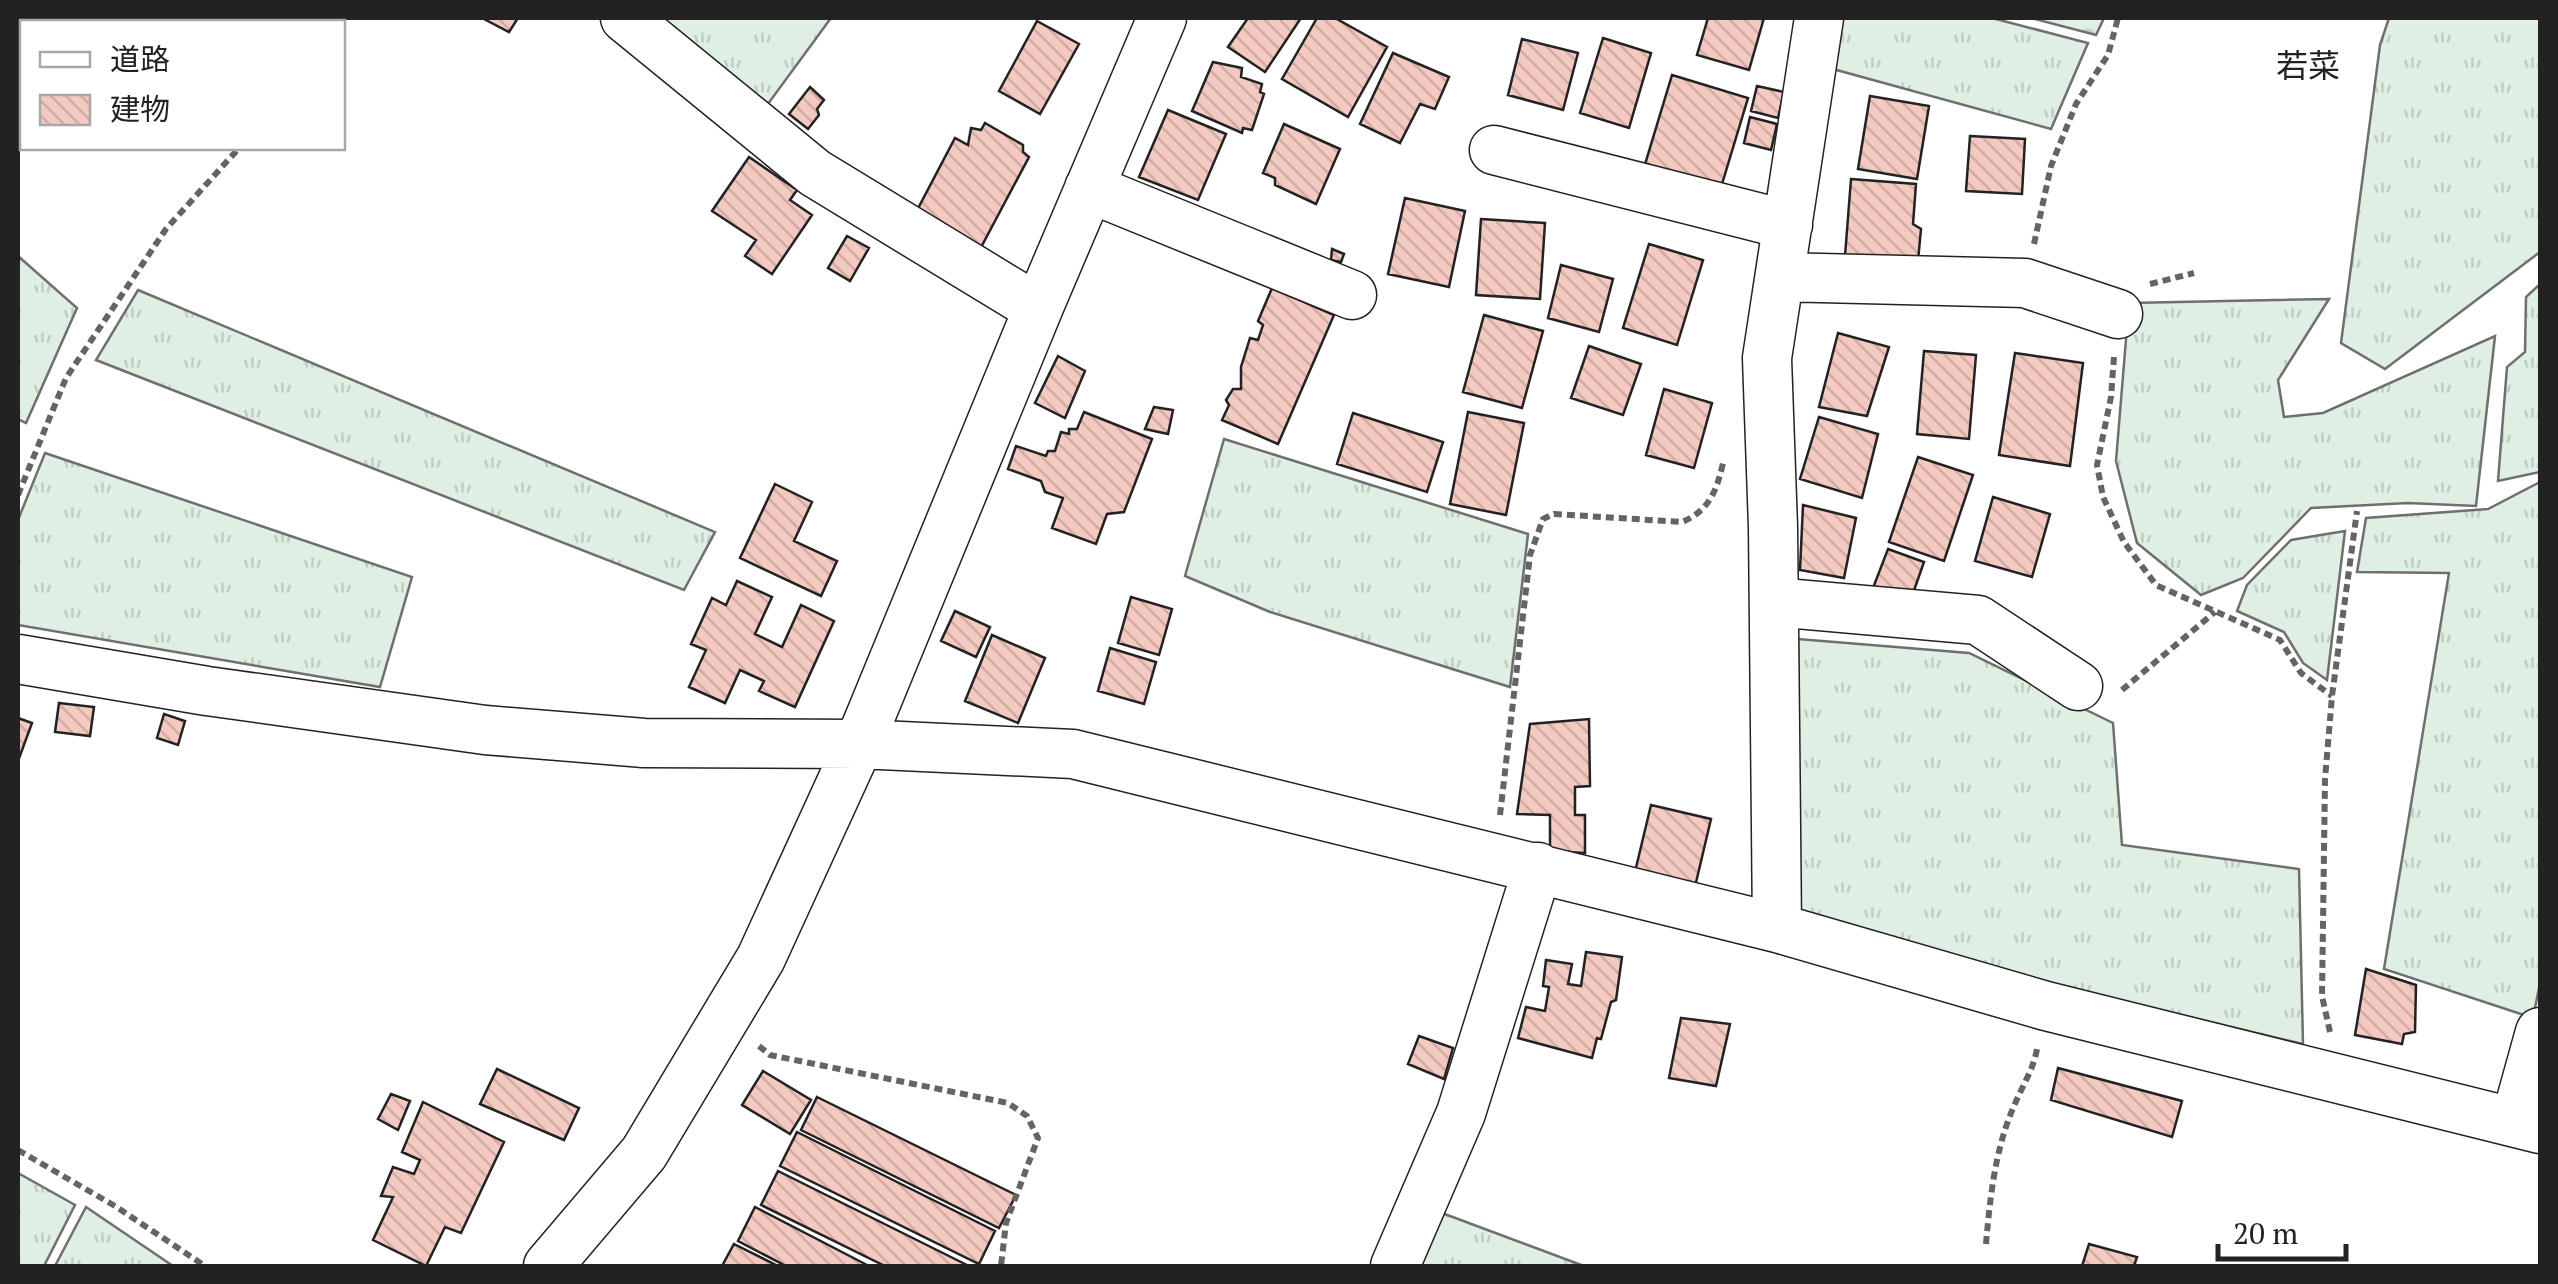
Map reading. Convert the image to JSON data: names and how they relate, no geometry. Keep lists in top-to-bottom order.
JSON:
{
  "districts": ["若菜"],
  "legend": ["道路", "建物"],
  "scale_bar": "20 m"
}
